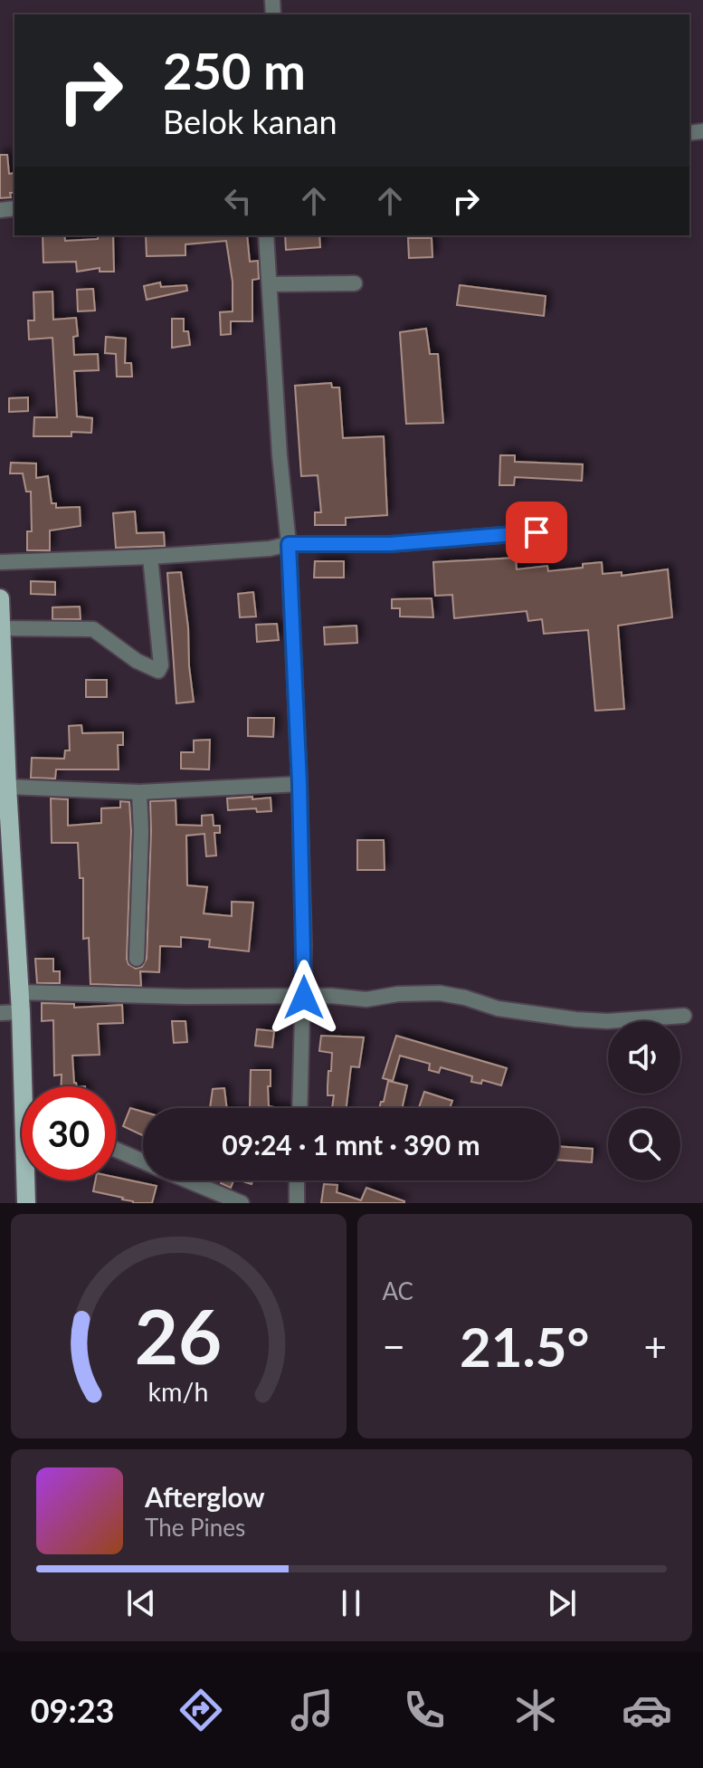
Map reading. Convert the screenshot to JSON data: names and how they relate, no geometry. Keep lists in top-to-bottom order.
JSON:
{
  "page": {
    "turn": ["250 m", "Belok kanan"],
    "limit": "30",
    "trip": "09:24 · 1 mnt · 390 m",
    "tile": "AC",
    "heat": ["−", "21.5°", "+"],
    "song": ["Afterglow", "The Pines"],
    "tabs": "09:23",
    "gauge": ["26", "km/h"]
  }
}
